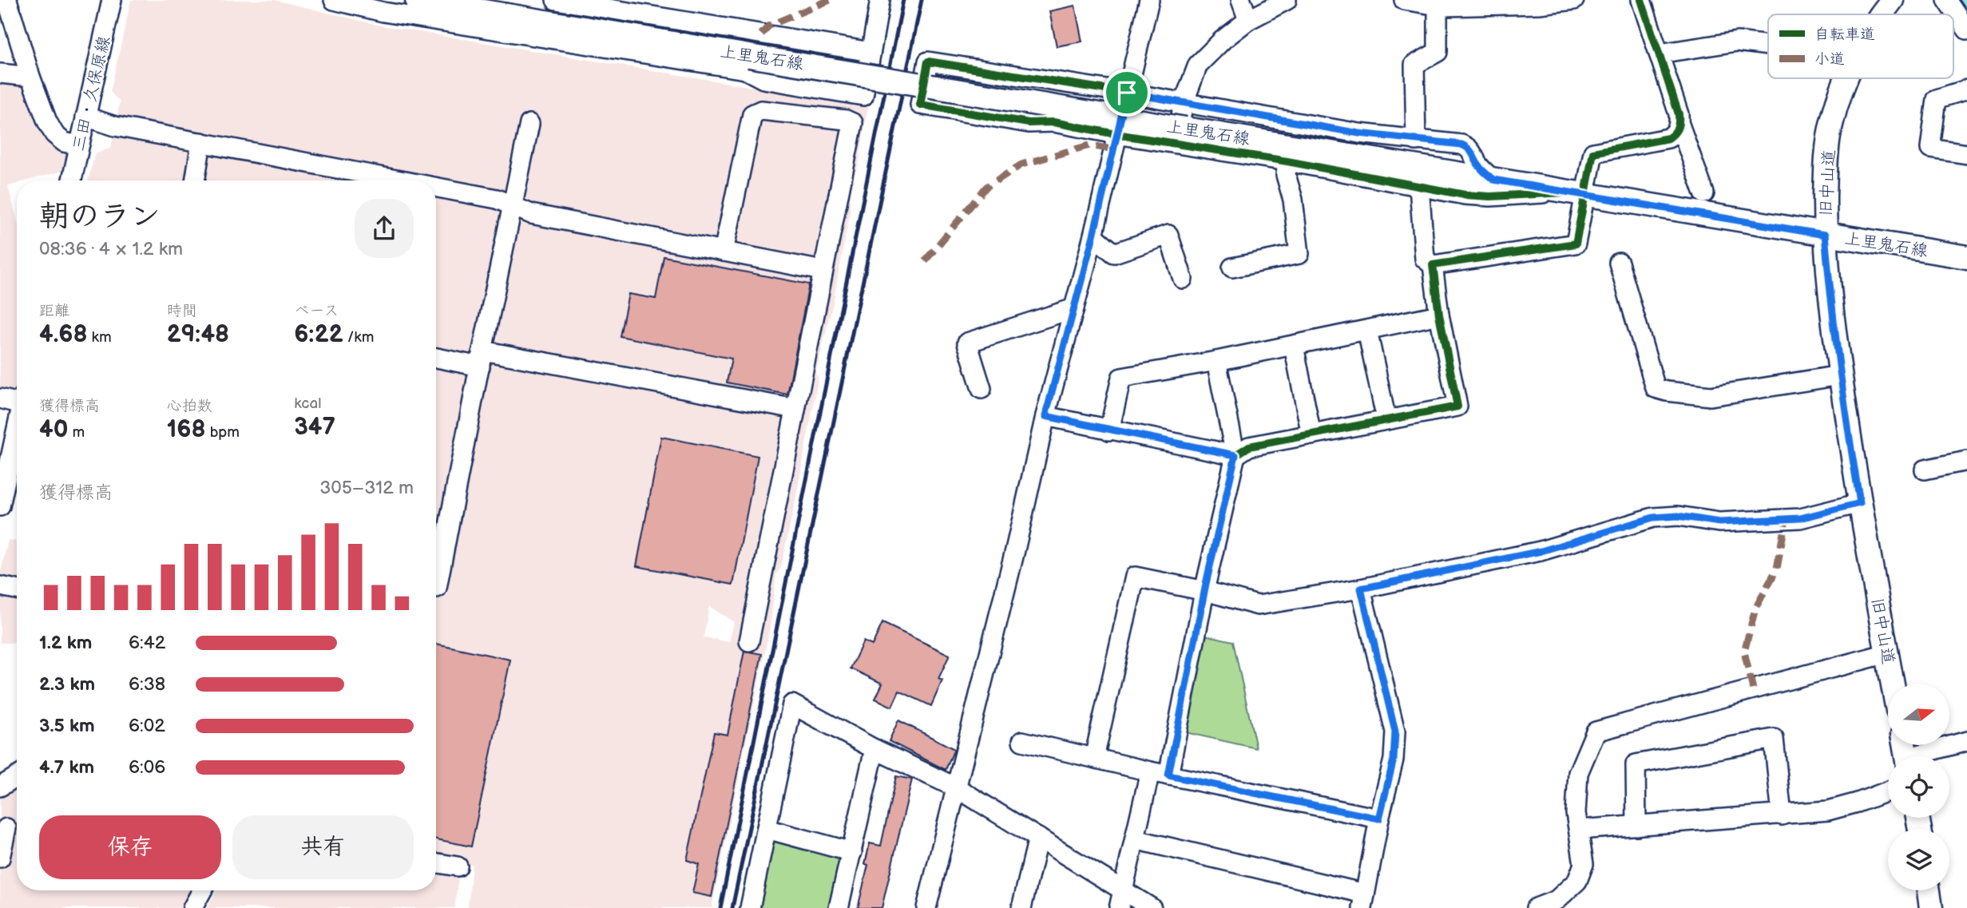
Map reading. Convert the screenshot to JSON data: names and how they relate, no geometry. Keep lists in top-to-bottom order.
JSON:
{
  "streets": {
    "main road": ["上里鬼石線", "旧中山道"],
    "street": ["三田・久保原線"]
  },
  "crossings": [
    ["上里鬼石線", "旧中山道"]
  ],
  "legend": ["自転車道", "小道"],
  "north": "right",
  "page": {
    "heading": ["朝のラン", "08:36 · 4 × 1.2 km"],
    "stats": [
      ["距離", "4.68 km"],
      ["時間", "29:48"],
      ["ペース", "6:22 /km"],
      ["獲得標高", "40 m"],
      ["心拍数", "168 bpm"],
      ["kcal", "347"]
    ],
    "chart": ["獲得標高", "305–312 m"],
    "list": [
      {
        "name": "1.2 km",
        "note": "6:42"
      },
      {
        "name": "2.3 km",
        "note": "6:38"
      },
      {
        "name": "3.5 km",
        "note": "6:02"
      },
      {
        "name": "4.7 km",
        "note": "6:06"
      }
    ],
    "buttons": ["保存", "共有"]
  }
}
